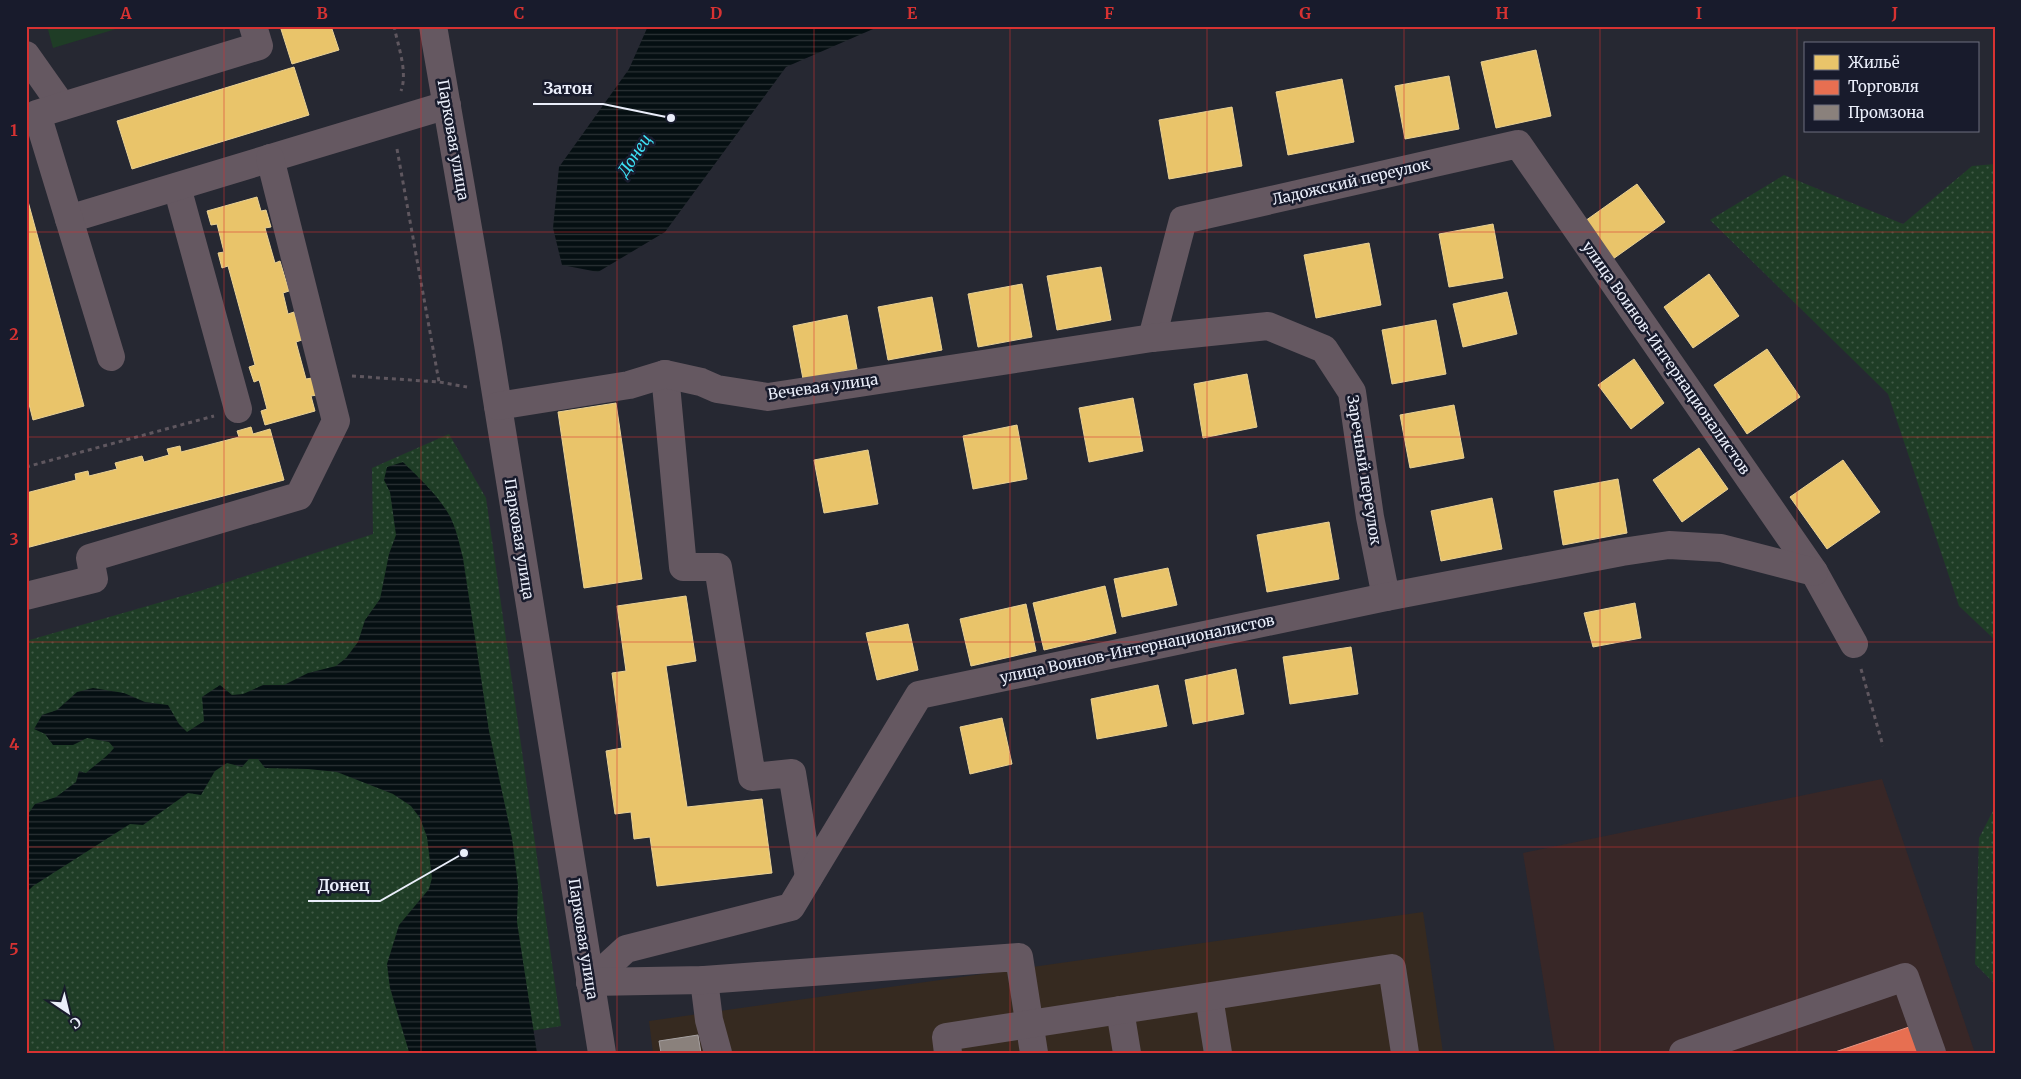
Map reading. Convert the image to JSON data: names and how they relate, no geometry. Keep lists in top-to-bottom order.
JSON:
{
  "streets": {
    "street": [
      "Парковая улица",
      "Ладожский переулок",
      "улица Воинов-Интернационалистов",
      "Вечевая улица",
      "Заречный переулок"
    ]
  },
  "crossings": [
    ["Парковая улица", "улица Воинов-Интернационалистов"],
    ["Парковая улица", "Вечевая улица"],
    ["Ладожский переулок", "улица Воинов-Интернационалистов"],
    ["Ладожский переулок", "Вечевая улица"],
    ["Ладожский переулок", "Заречный переулок"],
    ["улица Воинов-Интернационалистов", "Заречный переулок"],
    ["Вечевая улица", "Заречный переулок"]
  ],
  "water": ["Донец"],
  "places": ["Затон", "Донец"],
  "legend": ["Жильё", "Торговля", "Промзона"],
  "north": "bottom right",
  "grid": {
    "columns": [
      "A",
      "B",
      "C",
      "D",
      "E",
      "F",
      "G",
      "H",
      "I",
      "J"
    ],
    "rows": [
      "1",
      "2",
      "3",
      "4",
      "5"
    ]
  }
}
